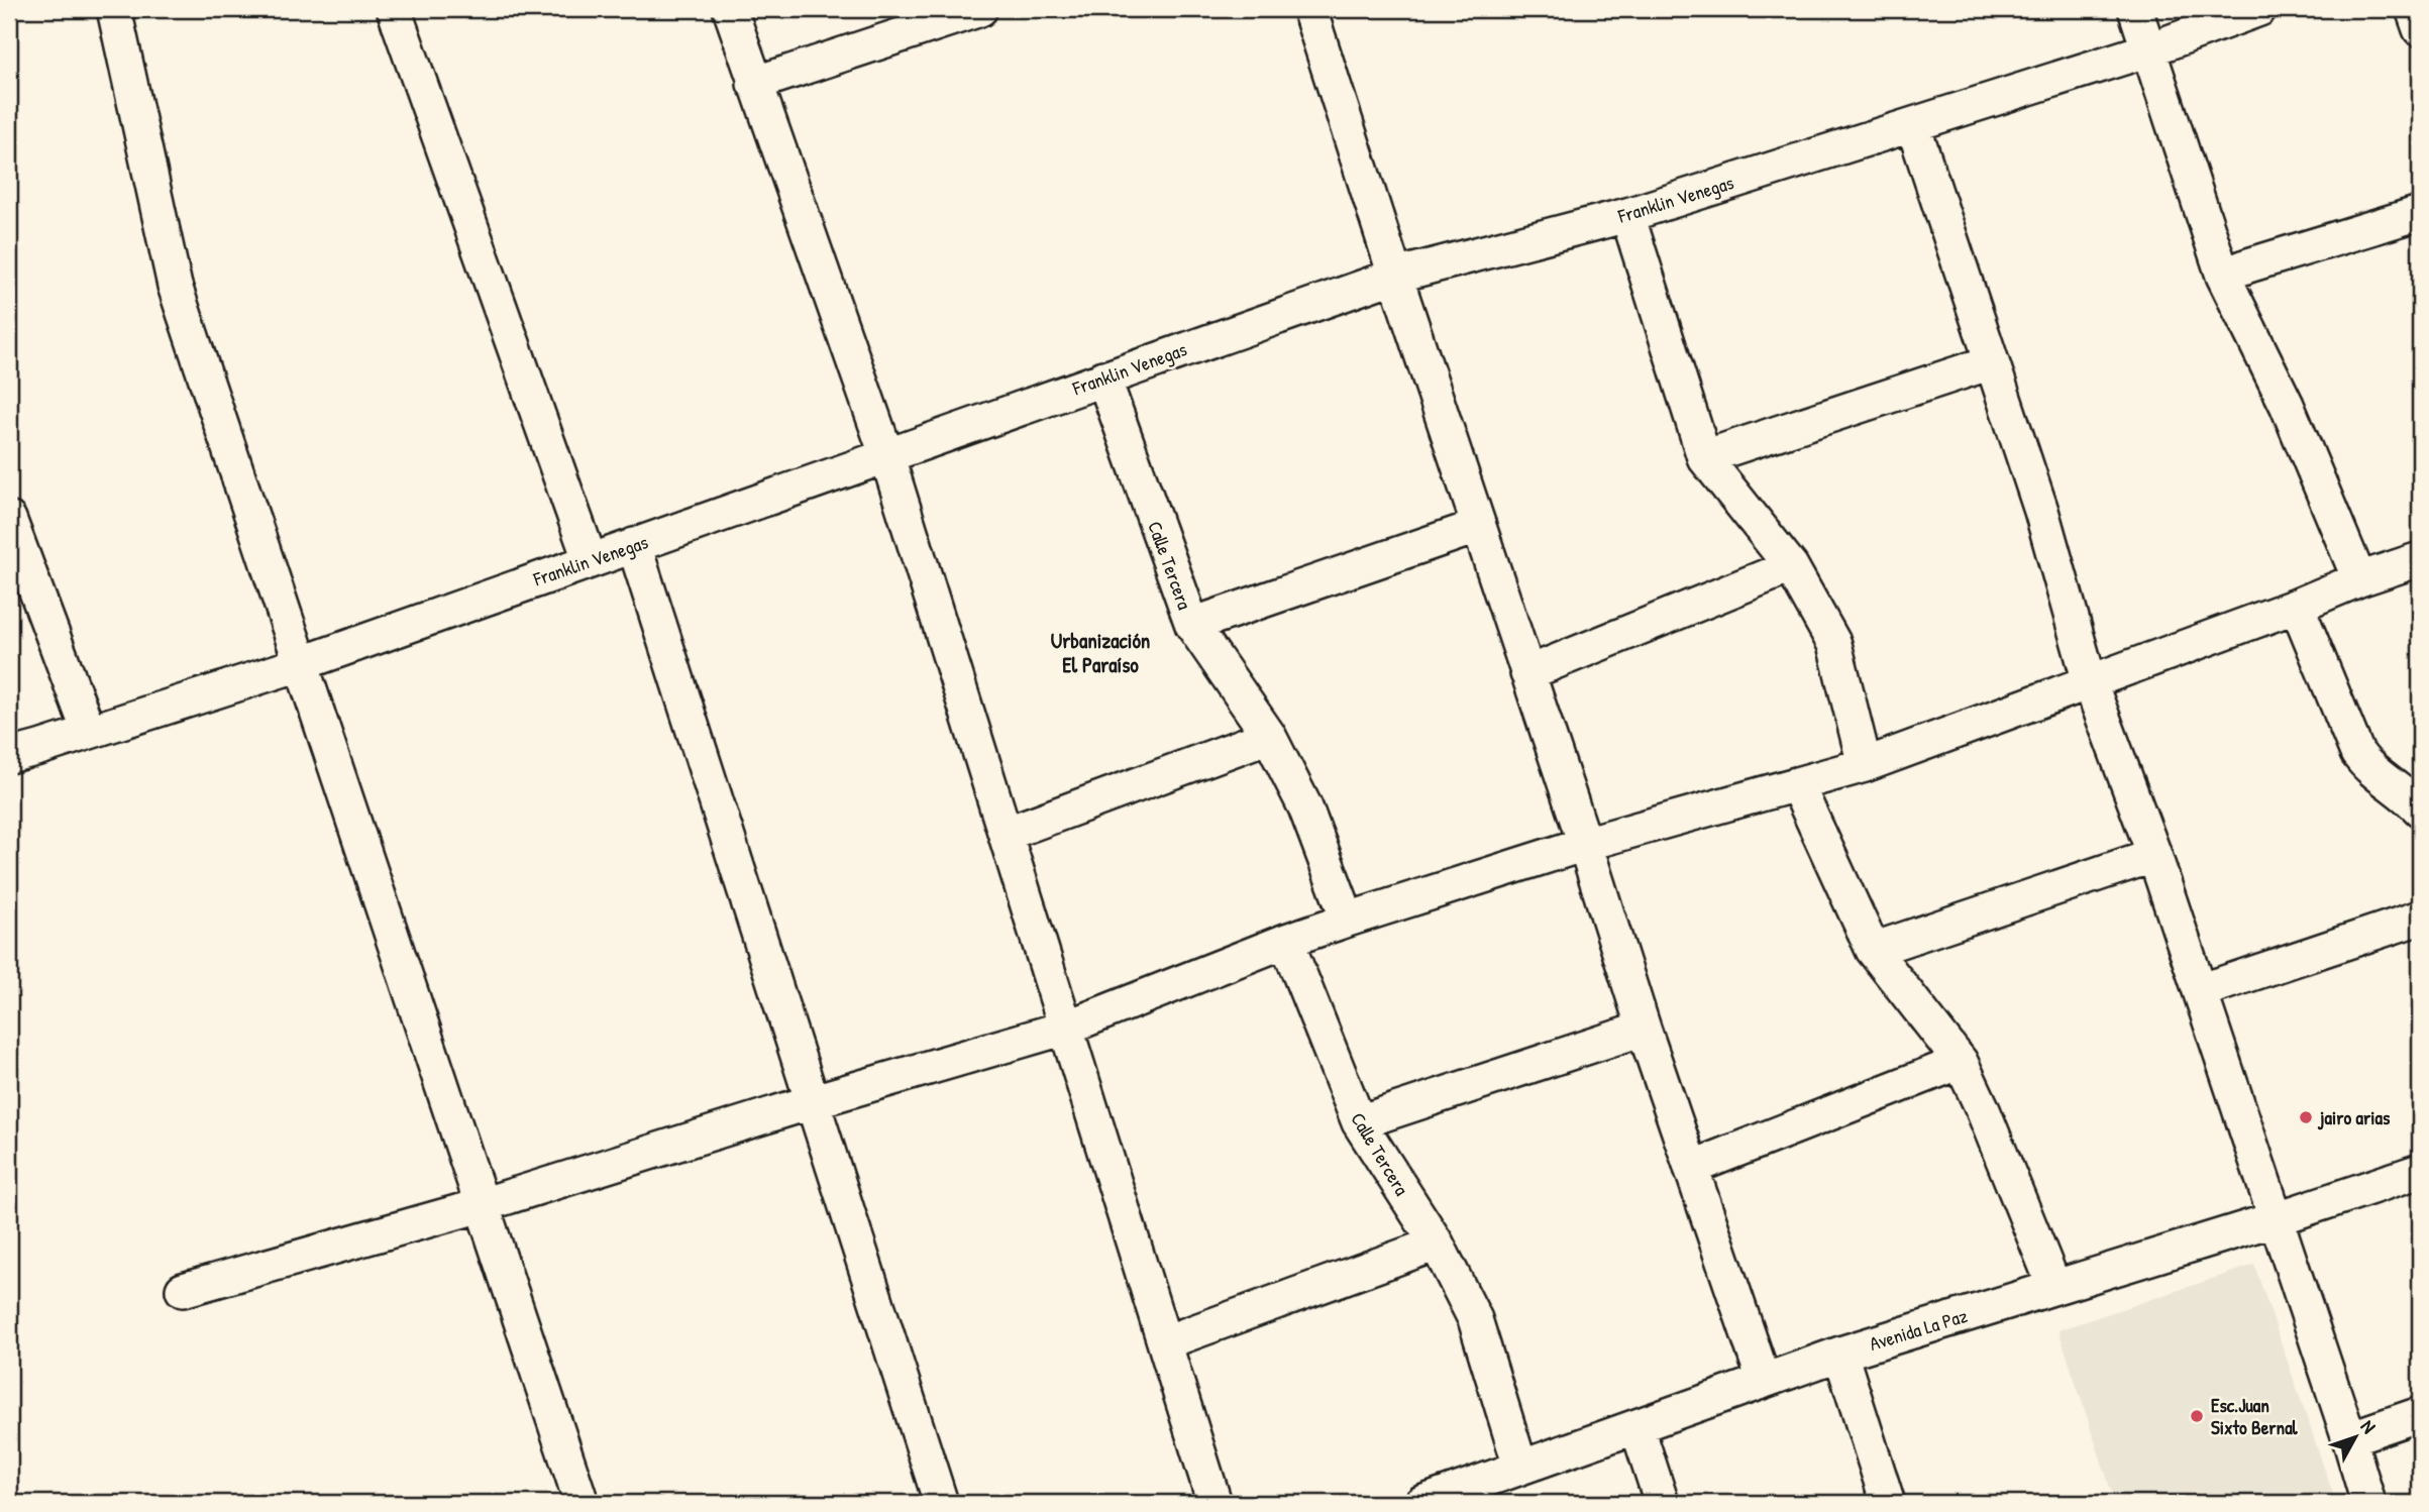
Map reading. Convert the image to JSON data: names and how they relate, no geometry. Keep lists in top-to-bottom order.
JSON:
{
  "streets": {
    "street": ["Franklin Venegas", "Calle Tercera", "Avenida La Paz"]
  },
  "crossings": [
    ["Franklin Venegas", "Calle Tercera"],
    ["Calle Tercera", "Avenida La Paz"]
  ],
  "districts": ["Urbanización El Paraíso"],
  "places": ["jairo arias", "Esc.Juan Sixto Bernal"],
  "north": "top right"
}
